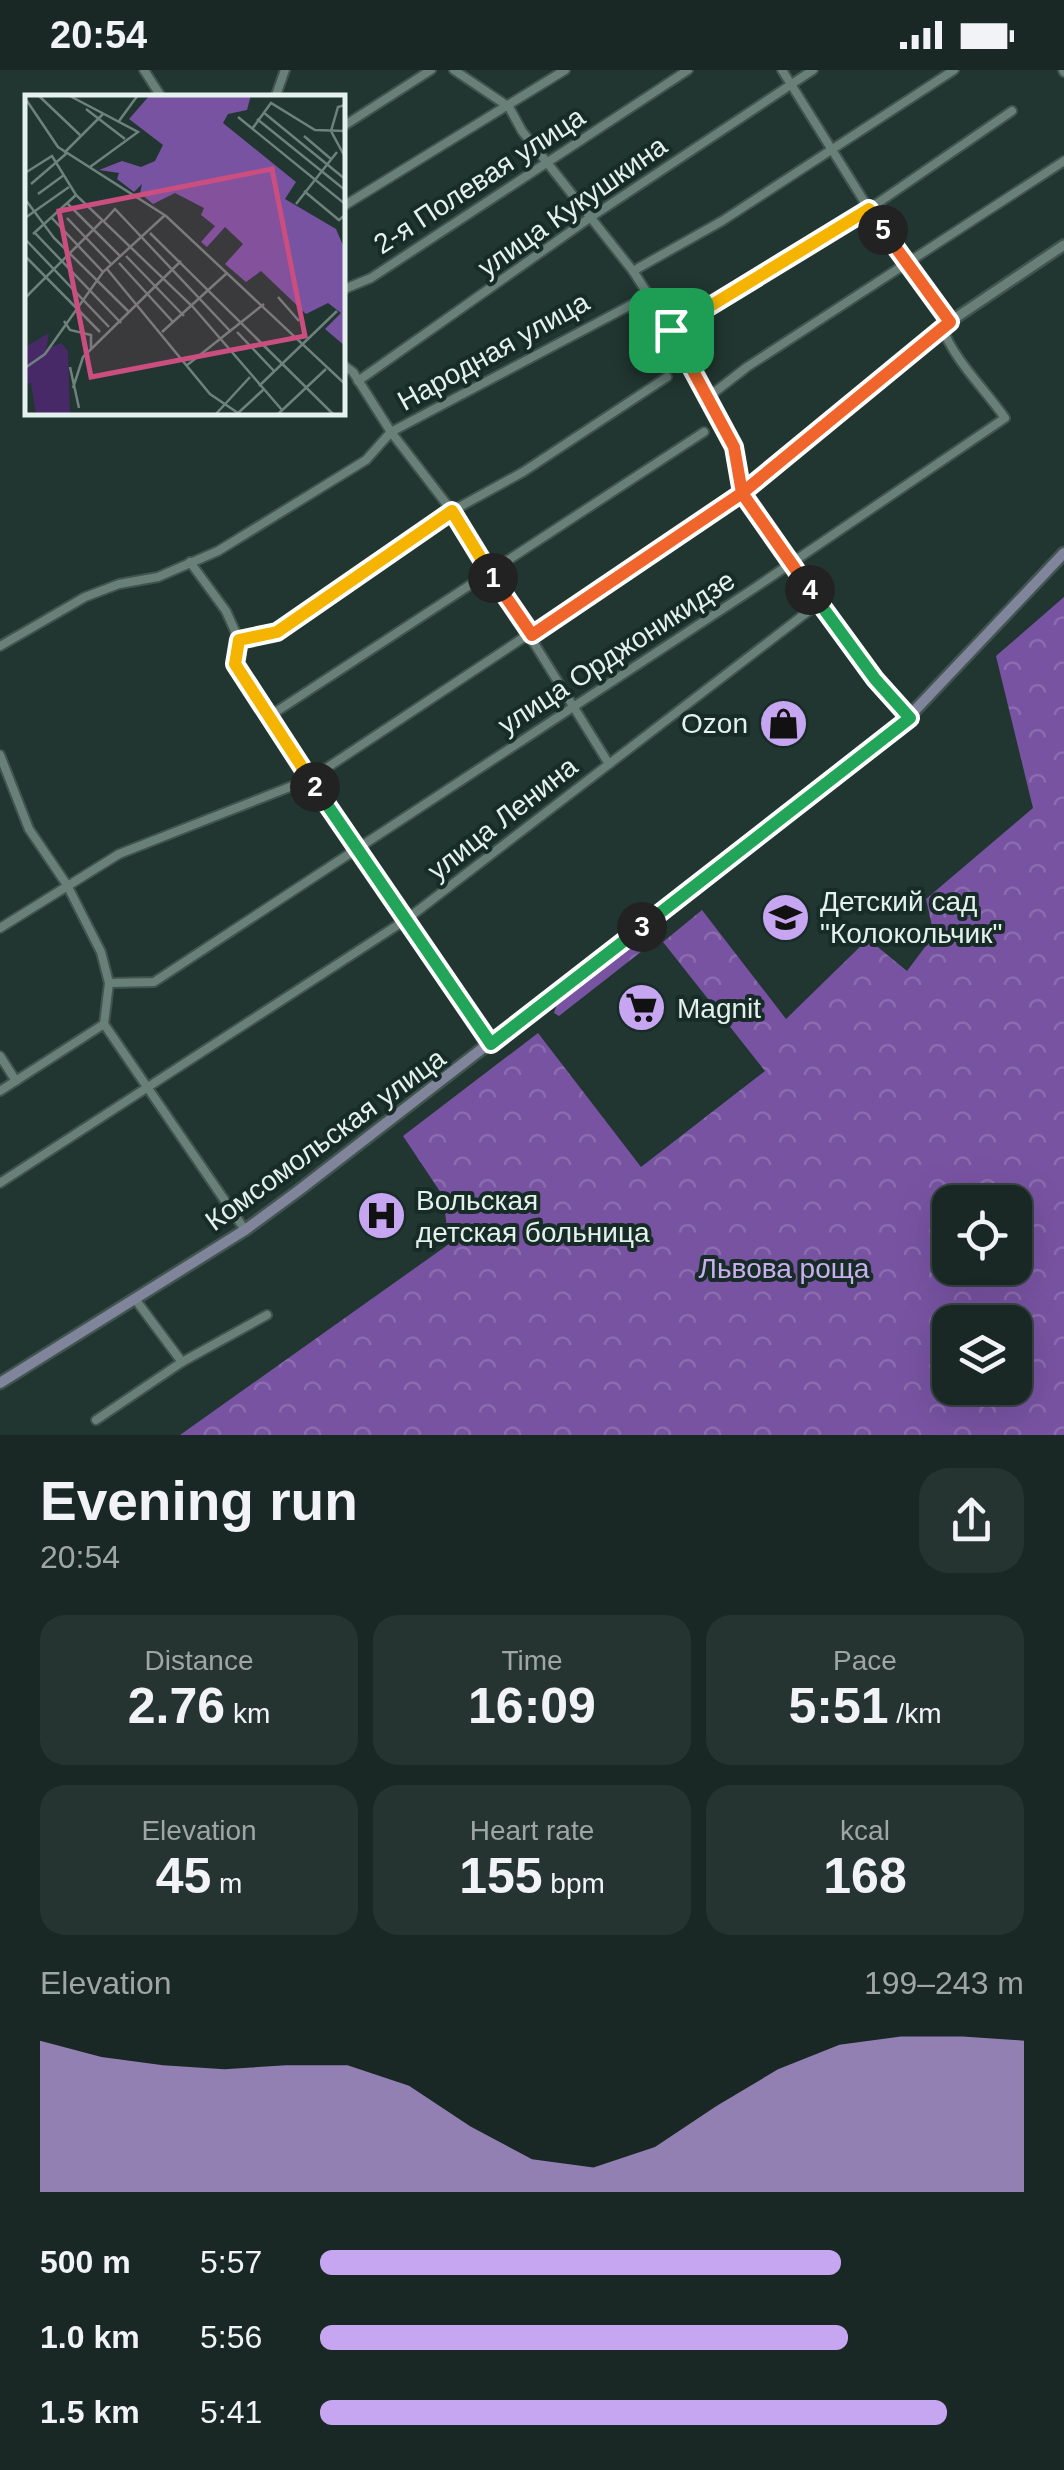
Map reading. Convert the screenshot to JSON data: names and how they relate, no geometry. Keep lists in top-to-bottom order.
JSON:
{
  "streets": {
    "main road": ["Комсомольская улица"],
    "street": [
      "2-я Полевая улица",
      "улица Кукушкина",
      "Народная улица",
      "улица Орджоникидзе",
      "улица Ленина"
    ]
  },
  "parks": ["Львова роща"],
  "places": {
    "shop": ["Ozon"],
    "school or university": ["Детский сад \"Колокольчик\""],
    "supermarket": ["Magnit"],
    "hospital": ["Вольская детская больница"]
  },
  "page": {
    "status": "20:54",
    "pins": [
      "5",
      "1",
      "4",
      "2",
      "3"
    ],
    "heading": ["Evening run", "20:54"],
    "stats": [
      ["Distance", "2.76 km"],
      ["Time", "16:09"],
      ["Pace", "5:51 /km"],
      ["Elevation", "45 m"],
      ["Heart rate", "155 bpm"],
      ["kcal", "168"]
    ],
    "chart": ["Elevation", "199–243 m"],
    "list": [
      {
        "name": "500 m",
        "note": "5:57"
      },
      {
        "name": "1.0 km",
        "note": "5:56"
      },
      {
        "name": "1.5 km",
        "note": "5:41"
      }
    ]
  }
}
